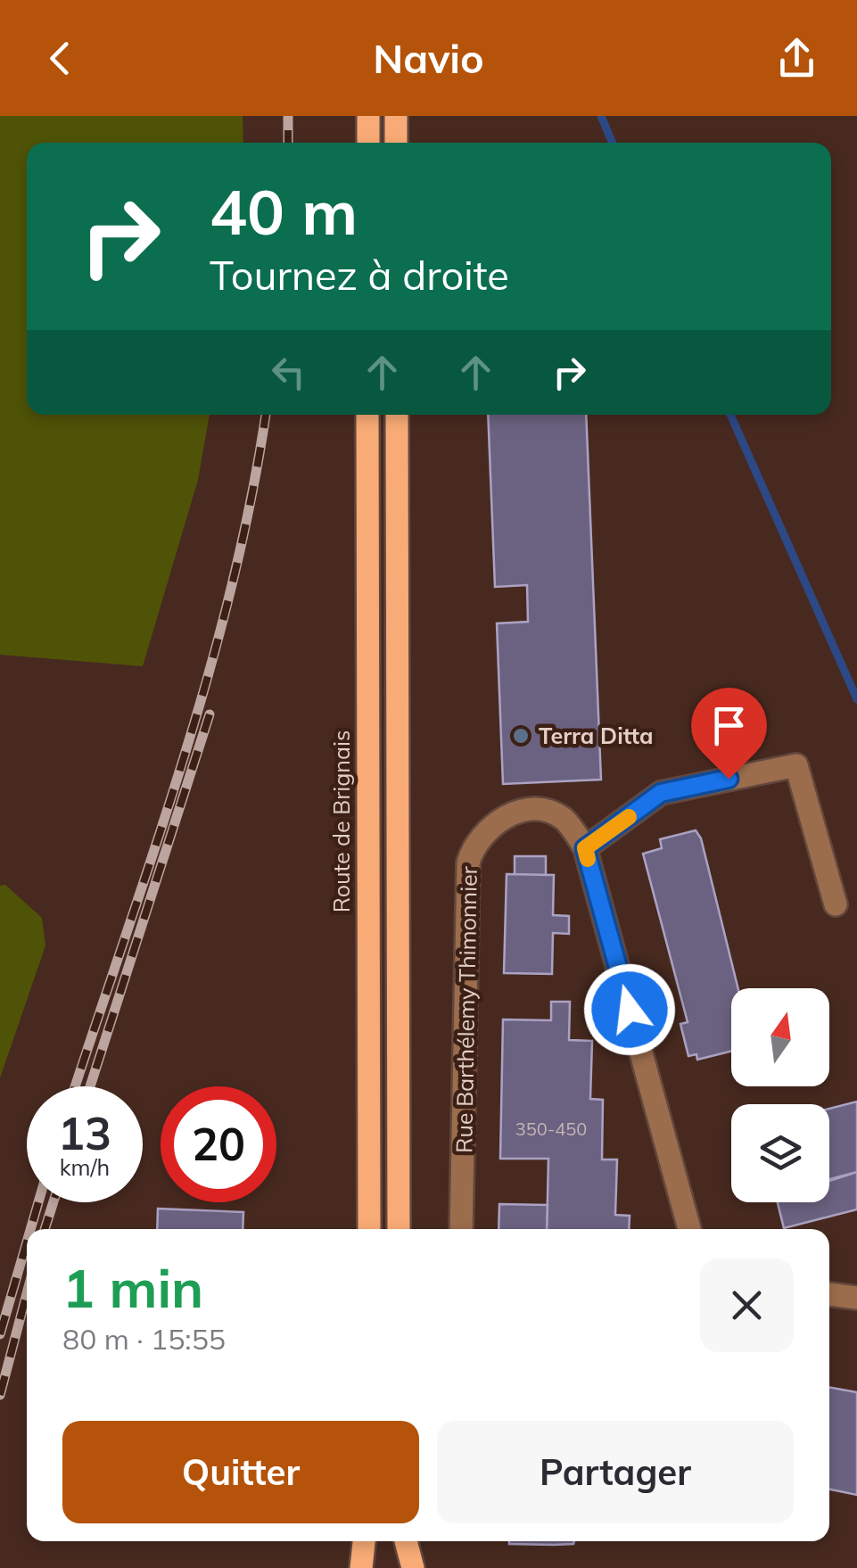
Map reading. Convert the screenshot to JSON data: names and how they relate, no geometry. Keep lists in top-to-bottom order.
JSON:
{
  "streets": {
    "main road": ["Route de Brignais"],
    "lane": ["Rue Barthélemy Thimonnier"]
  },
  "places": ["Terra Ditta"],
  "house_numbers": ["350-450"],
  "north": "top",
  "page": {
    "header": "Navio",
    "turn": ["40 m", "Tournez à droite"],
    "speed": "13 km/h",
    "limit": "20",
    "heading": ["1 min", "80 m · 15:55"],
    "buttons": ["Quitter", "Partager"]
  }
}
